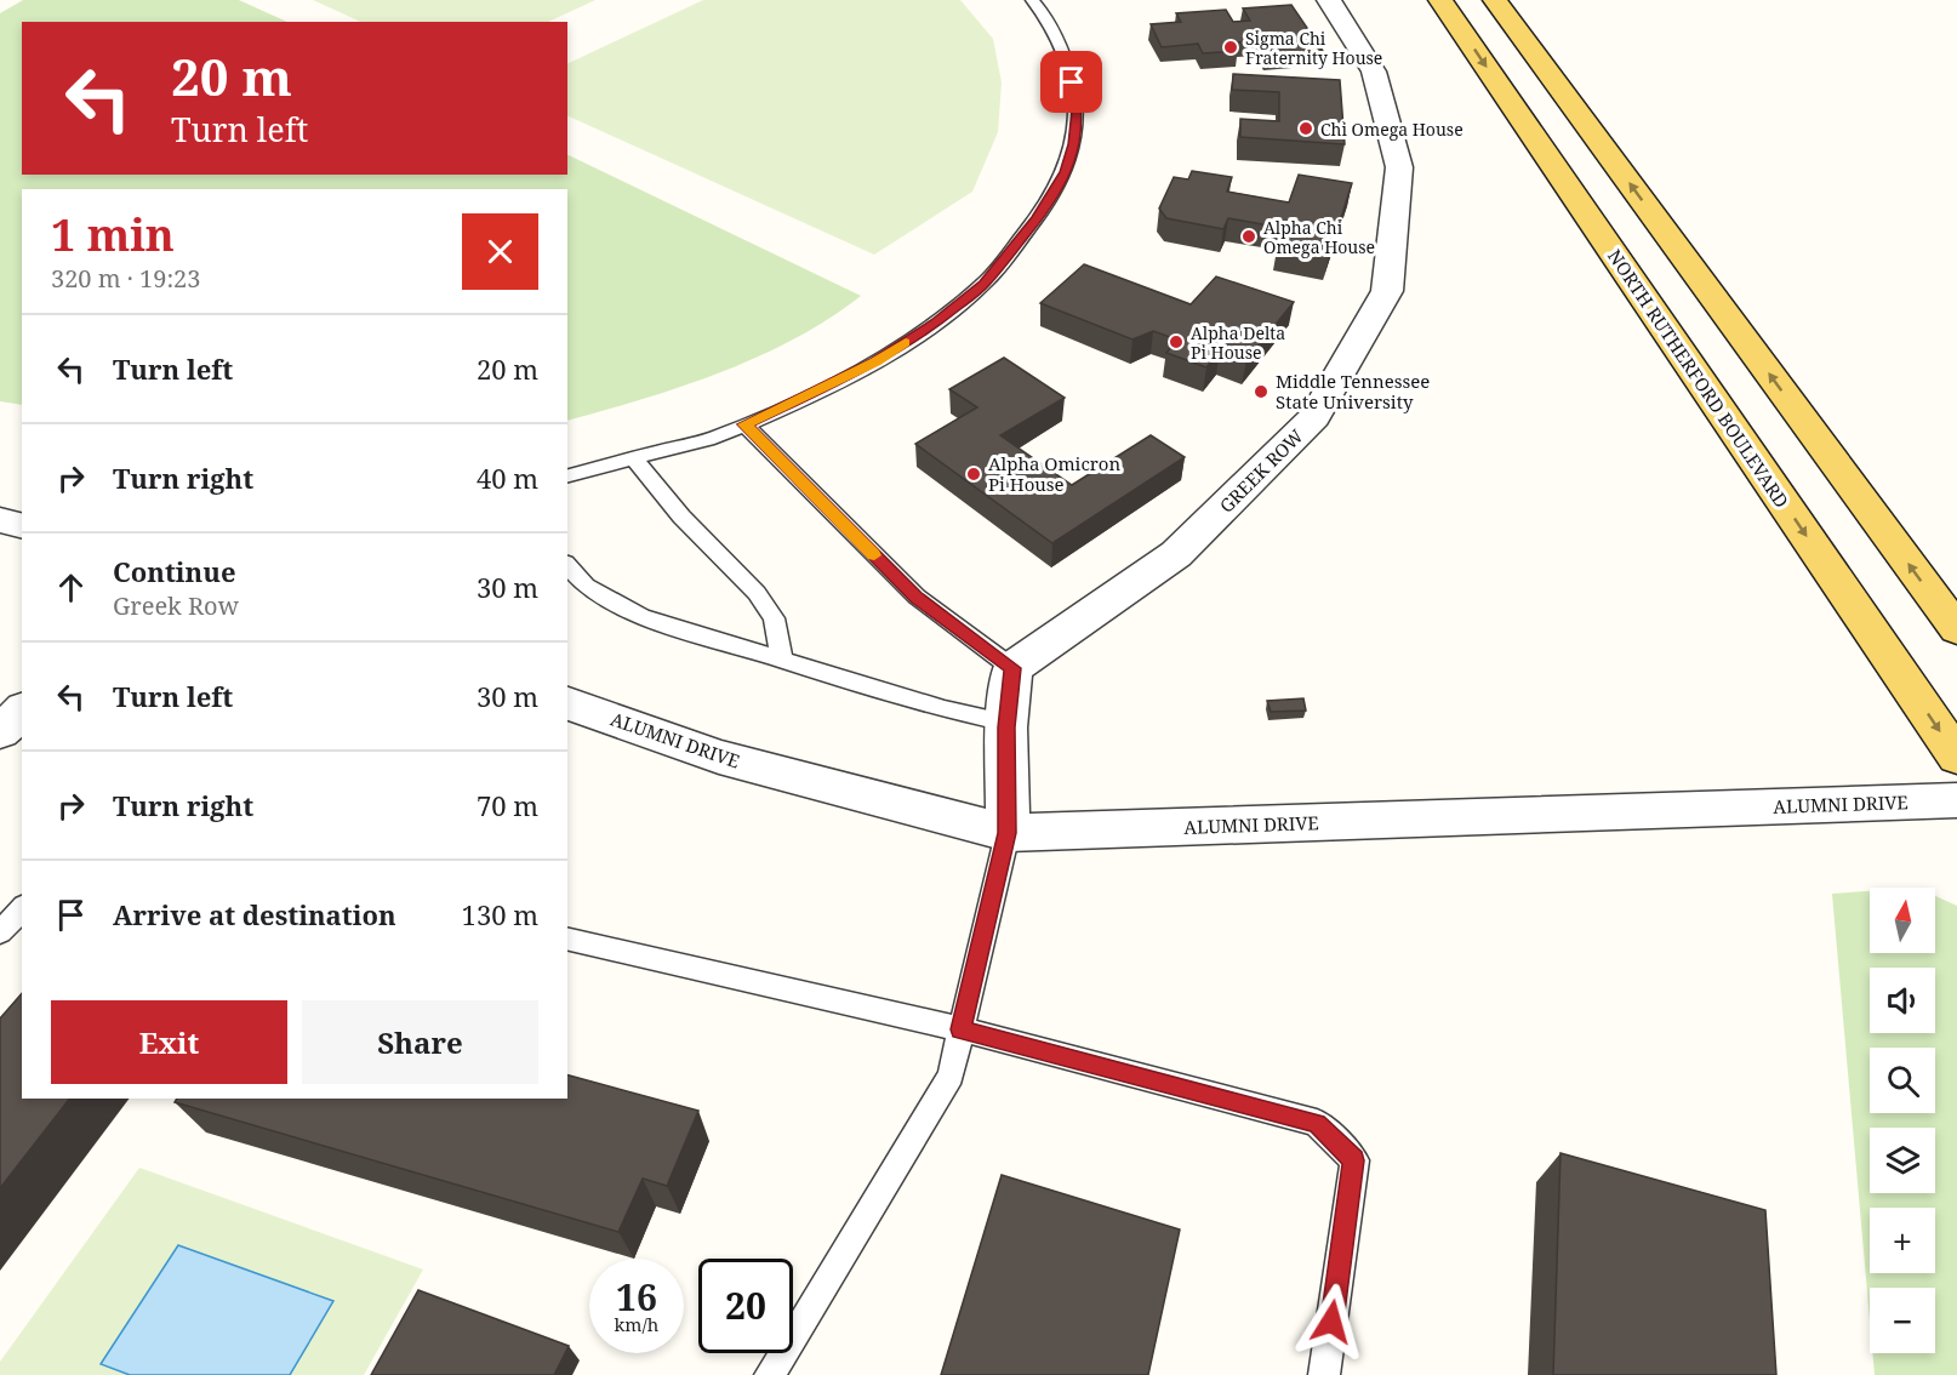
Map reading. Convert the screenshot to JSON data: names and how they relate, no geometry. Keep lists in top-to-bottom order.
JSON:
{
  "streets": {
    "main road": ["NORTH RUTHERFORD BOULEVARD"],
    "street": ["GREEK ROW", "ALUMNI DRIVE"]
  },
  "places": [
    "Sigma Chi Fraternity House",
    "Chi Omega House",
    "Alpha Chi Omega House",
    "Alpha Delta Pi House",
    "Middle Tennessee State University",
    "Alpha Omicron Pi House"
  ],
  "north": "top",
  "page": {
    "turn": ["20 m", "Turn left"],
    "heading": ["1 min", "320 m · 19:23"],
    "list": [
      {
        "name": "Turn left",
        "value": "20 m"
      },
      {
        "name": "Turn right",
        "value": "40 m"
      },
      {
        "name": "Continue",
        "note": "Greek Row",
        "value": "30 m"
      },
      {
        "name": "Turn left",
        "value": "30 m"
      },
      {
        "name": "Turn right",
        "value": "70 m"
      },
      {
        "name": "Arrive at destination",
        "value": "130 m"
      }
    ],
    "map_buttons": ["+", "−"],
    "buttons": ["Exit", "Share"],
    "speed": "16 km/h",
    "limit": "20"
  }
}
